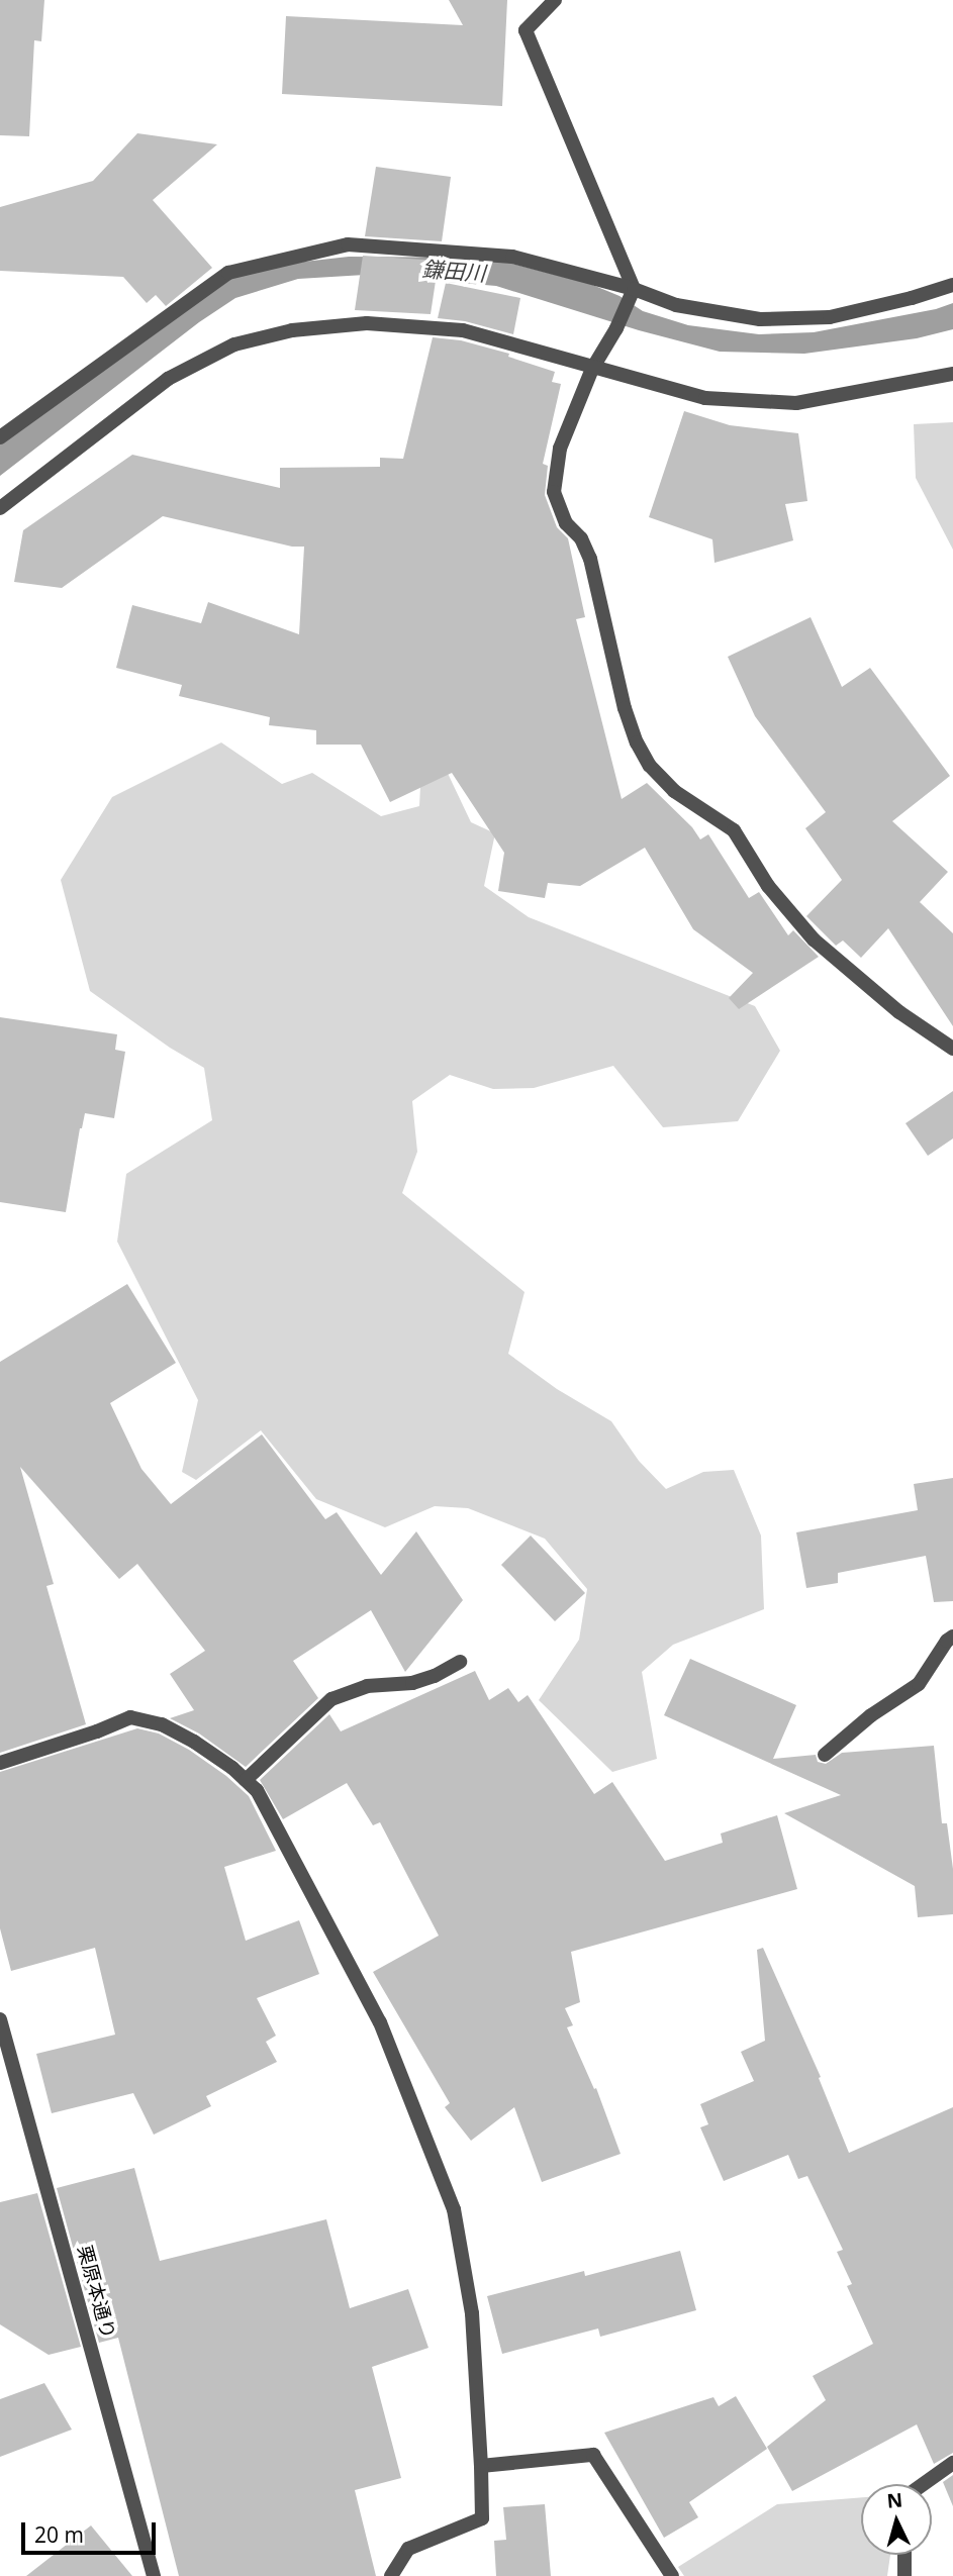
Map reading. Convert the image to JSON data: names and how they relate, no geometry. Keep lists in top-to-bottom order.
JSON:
{
  "streets": {
    "street": ["栗原本通り"]
  },
  "water": ["鎌田川"],
  "scale_bar": "20 m",
  "north": "top"
}
